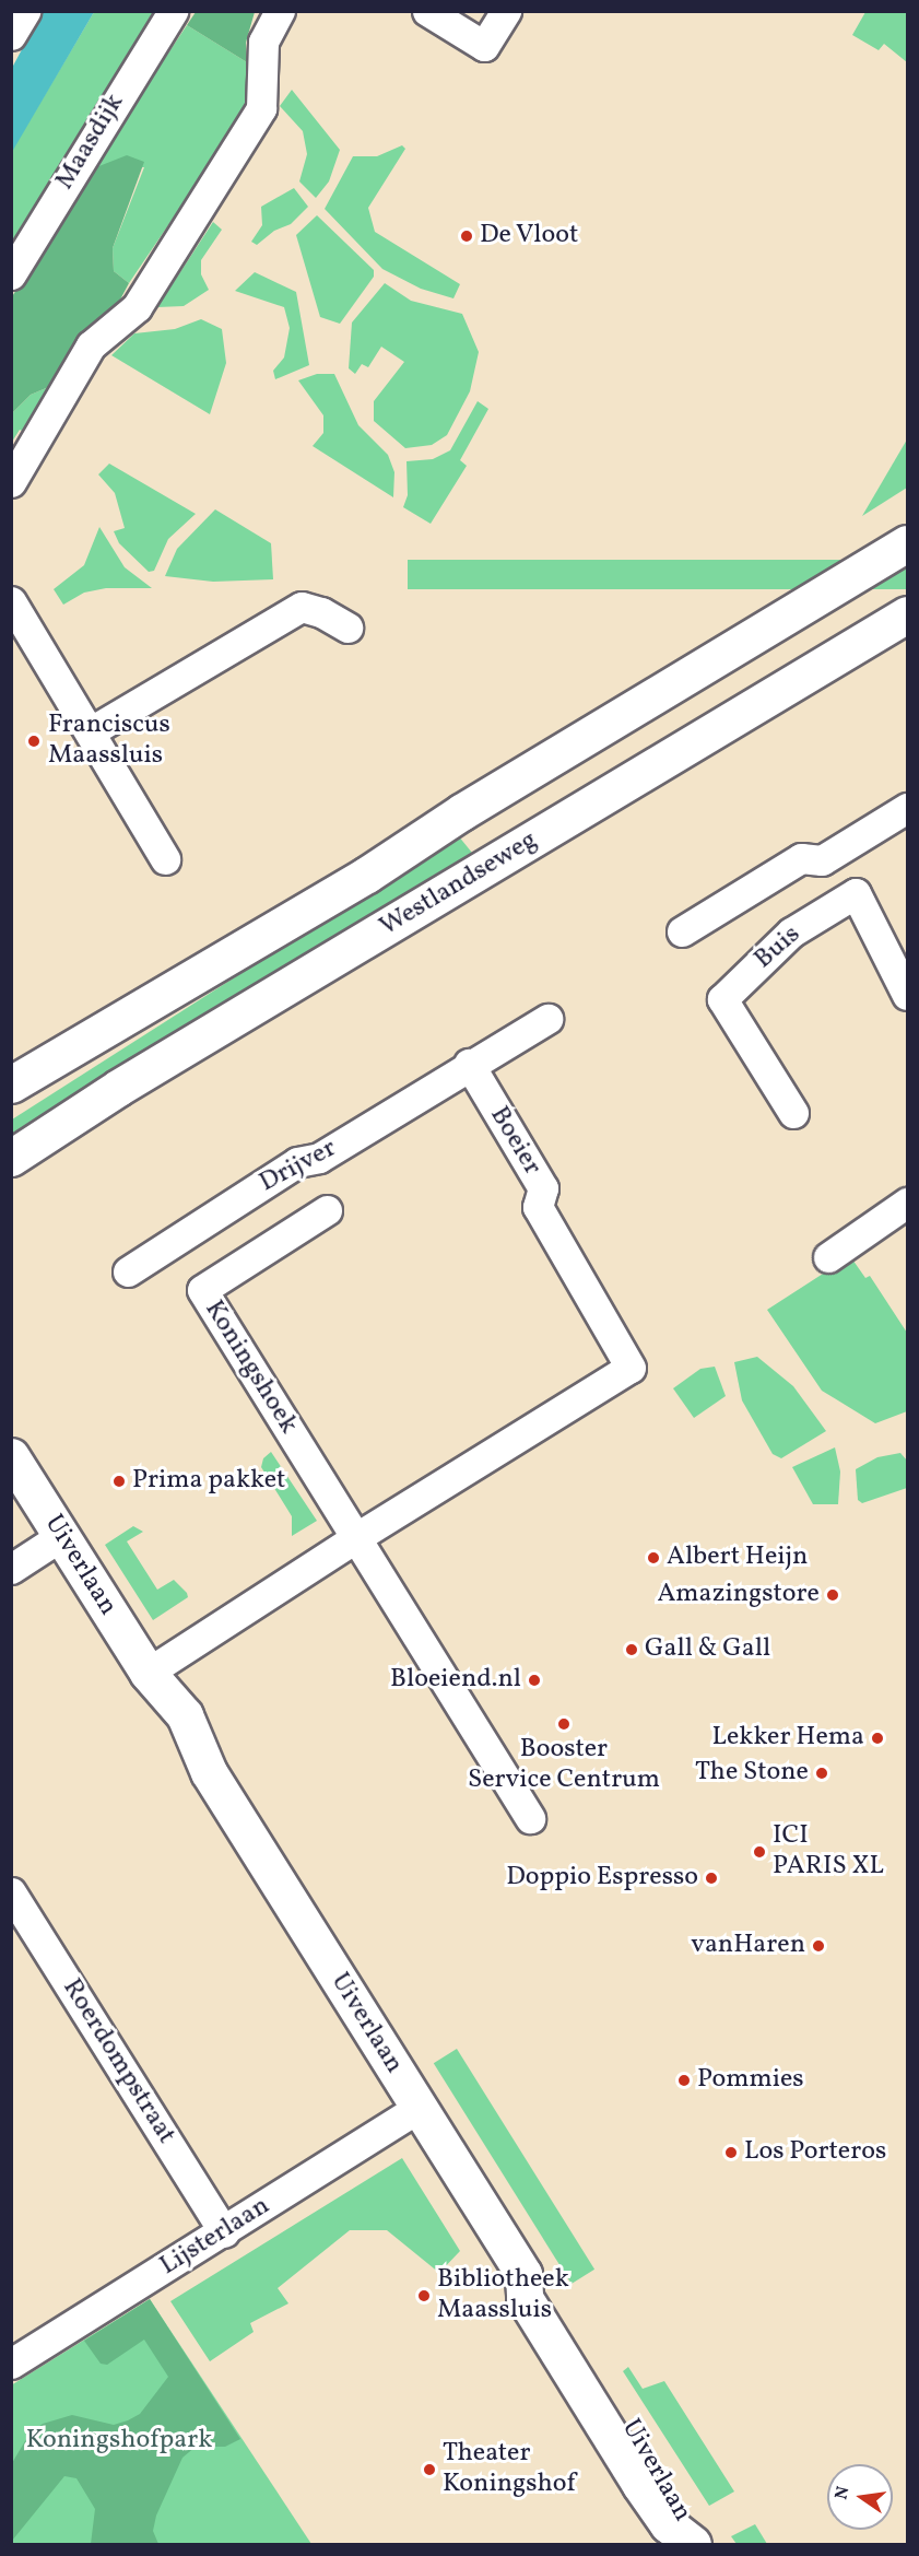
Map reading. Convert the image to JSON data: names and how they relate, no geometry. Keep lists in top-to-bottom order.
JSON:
{
  "streets": {
    "main road": ["Westlandseweg", "Uiverlaan"],
    "street": [
      "Maasdijk",
      "Buis",
      "Boeier",
      "Drijver",
      "Koningshoek",
      "Roerdompstraat",
      "Lijsterlaan"
    ]
  },
  "crossings": [
    ["Boeier", "Drijver"],
    ["Boeier", "Koningshoek"],
    ["Uiverlaan", "Lijsterlaan"],
    ["Roerdompstraat", "Lijsterlaan"]
  ],
  "parks": ["Koningshofpark"],
  "places": [
    "De Vloot",
    "Franciscus Maassluis",
    "Prima pakket",
    "Albert Heijn",
    "Amazingstore",
    "Gall & Gall",
    "Bloeiend.nl",
    "Booster Service Centrum",
    "Lekker Hema",
    "The Stone",
    "ICI PARIS XL",
    "Doppio Espresso",
    "vanHaren",
    "Pommies",
    "Los Porteros",
    "Bibliotheek Maassluis",
    "Theater Koningshof"
  ],
  "north": "left"
}
